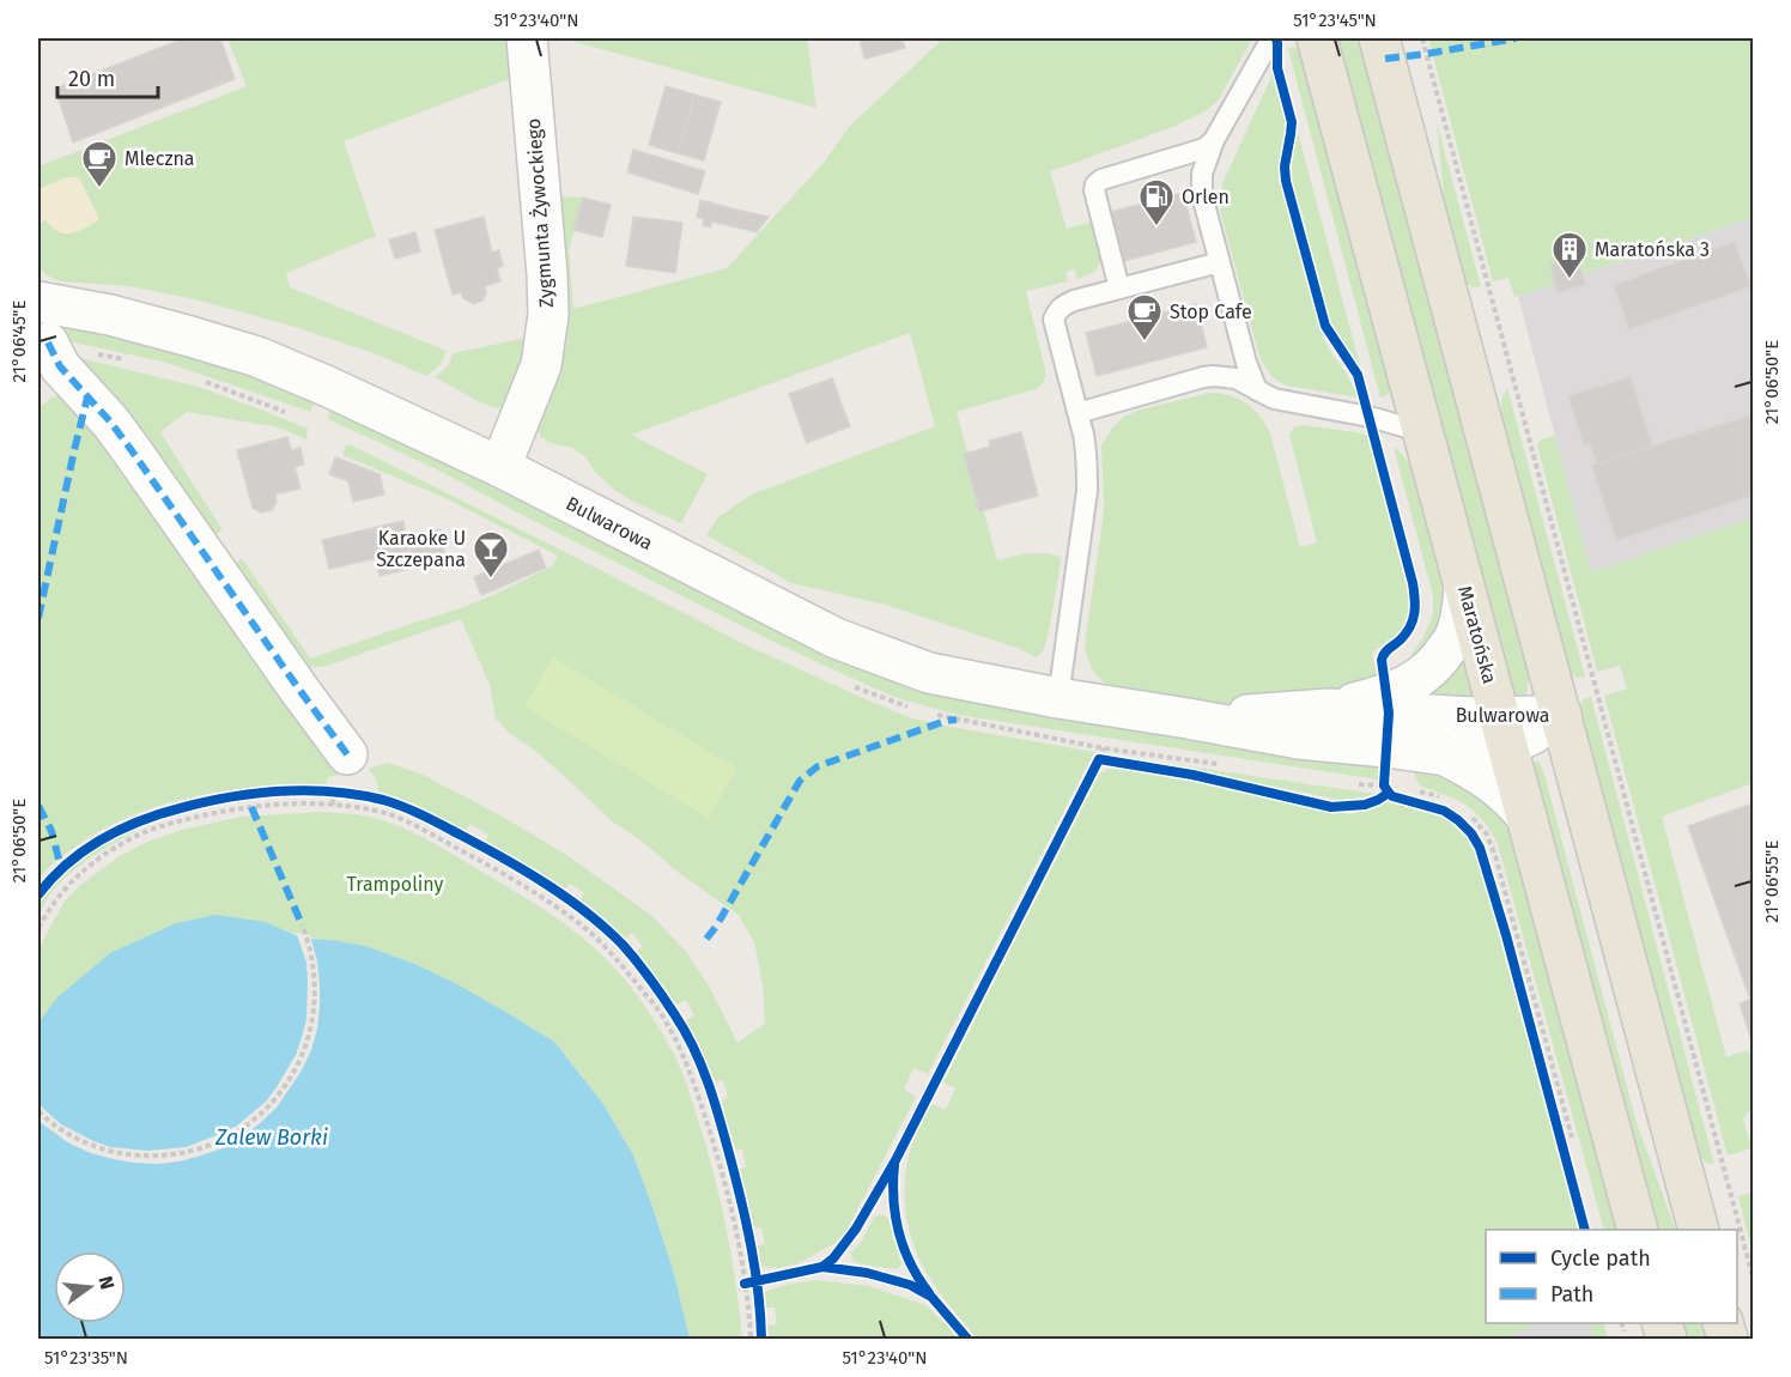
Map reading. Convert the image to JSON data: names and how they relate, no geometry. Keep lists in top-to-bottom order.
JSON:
{
  "streets": {
    "main road": ["Maratońska"],
    "street": ["Zygmunta Żywockiego", "Bulwarowa"]
  },
  "crossings": [
    ["Zygmunta Żywockiego", "Bulwarowa"],
    ["Bulwarowa", "Maratońska"]
  ],
  "water": ["Zalew Borki"],
  "parks": ["Trampoliny"],
  "places": {
    "cafe": ["Mleczna", "Stop Cafe"],
    "fuel station": ["Orlen"],
    "building": ["Maratońska 3"],
    "bar": ["Karaoke U Szczepana"]
  },
  "legend": ["Cycle path", "Path"],
  "scale_bar": "20 m",
  "north": "right",
  "coordinates": [
    "51°23'40\"N",
    "51°23'45\"N",
    "21°06'45\"E",
    "21°06'50\"E",
    "21°06'55\"E",
    "51°23'35\"N"
  ]
}
